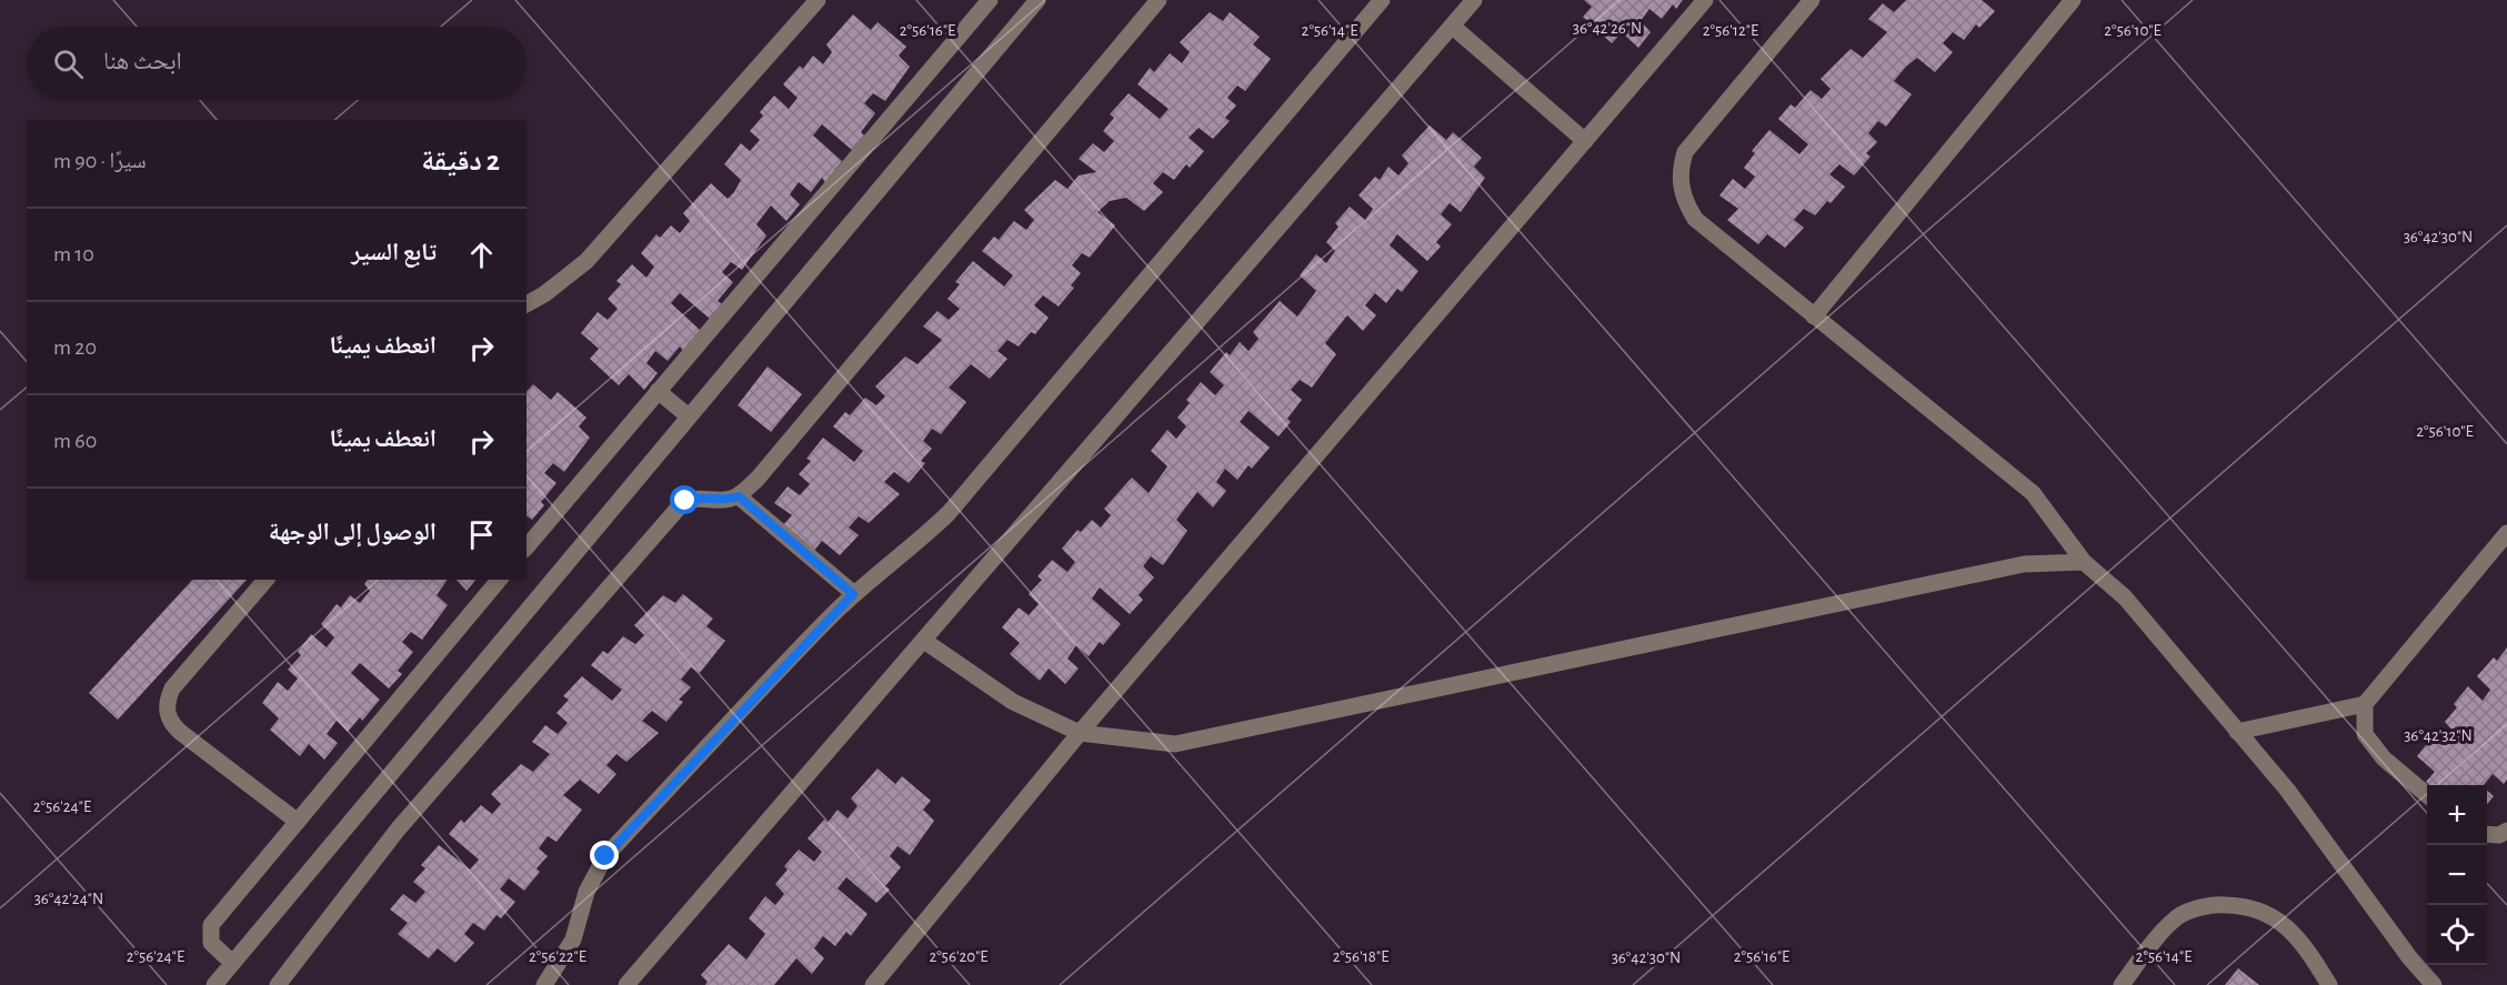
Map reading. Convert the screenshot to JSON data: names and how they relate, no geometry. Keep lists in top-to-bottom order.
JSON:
{
  "page": {
    "search": "ابحث هنا",
    "heading": ["2 دقيقة", "سيرًا · 90 m"],
    "list": [
      ["تابع السير", "10 m"],
      ["انعطف يمينًا", "20 m"],
      ["انعطف يمينًا", "60 m"],
      "الوصول إلى الوجهة"
    ],
    "map_buttons": ["+", "−"]
  },
  "coordinates": [
    "36°42'26\"N",
    "2°56'16\"E",
    "2°56'14\"E",
    "2°56'12\"E",
    "2°56'10\"E",
    "36°42'30\"N",
    "36°42'32\"N",
    "2°56'24\"E",
    "36°42'24\"N",
    "2°56'22\"E",
    "2°56'20\"E",
    "2°56'18\"E"
  ]
}
